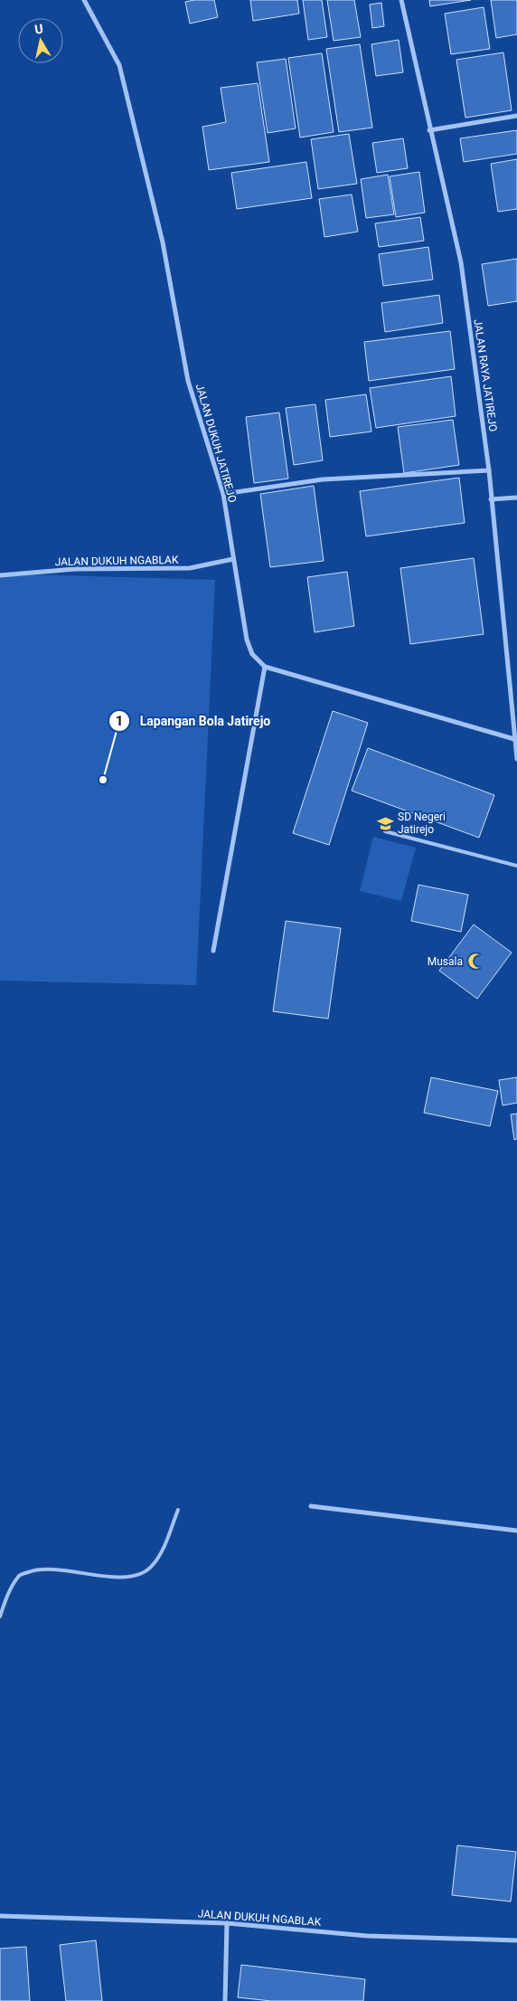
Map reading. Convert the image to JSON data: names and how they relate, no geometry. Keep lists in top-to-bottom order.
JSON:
{
  "streets": {
    "street": ["JALAN RAYA JATIREJO", "JALAN DUKUH JATIREJO", "JALAN DUKUH NGABLAK"]
  },
  "crossings": [
    ["JALAN DUKUH JATIREJO", "JALAN DUKUH NGABLAK"]
  ],
  "places": {
    "other": ["Lapangan Bola Jatirejo"],
    "school or university": ["SD Negeri Jatirejo"],
    "mosque": ["Musala"]
  },
  "north": "top"
}
